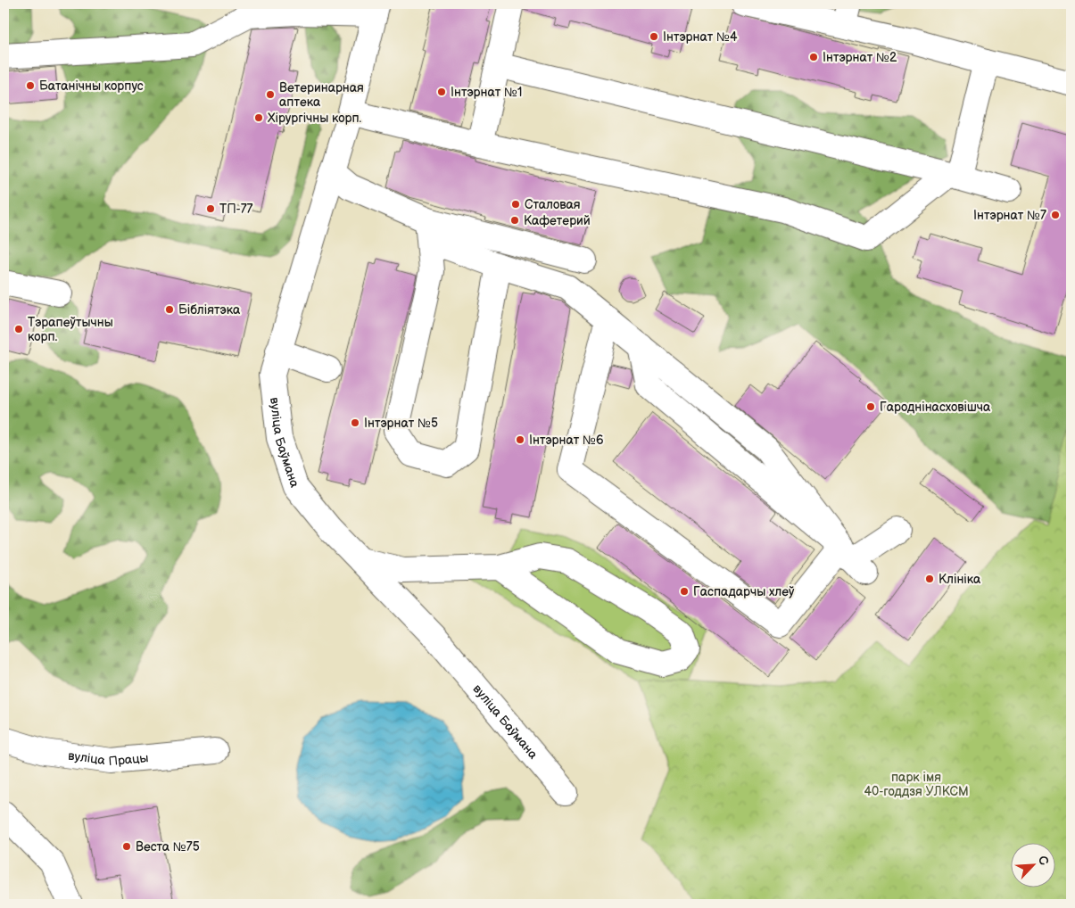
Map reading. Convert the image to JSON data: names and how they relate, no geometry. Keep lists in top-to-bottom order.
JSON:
{
  "streets": {
    "street": ["вуліца Баўмана", "вуліца Працы"]
  },
  "parks": ["парк імя 40-годдзя УЛКСМ"],
  "places": [
    "Інтэрнат №4",
    "Інтэрнат №2",
    "Батанічны корпус",
    "Інтэрнат №1",
    "Ветеринарная аптека",
    "Хірургічны корп.",
    "Сталовая",
    "ТП-77",
    "Інтэрнат №7",
    "Кафетерий",
    "Бібліятэка",
    "Тэрапеўтычны корп.",
    "Гароднінасховішча",
    "Інтэрнат №5",
    "Інтэрнат №6",
    "Клініка",
    "Гаспадарчы хлеў",
    "Веста №75"
  ],
  "north": "top right"
}
